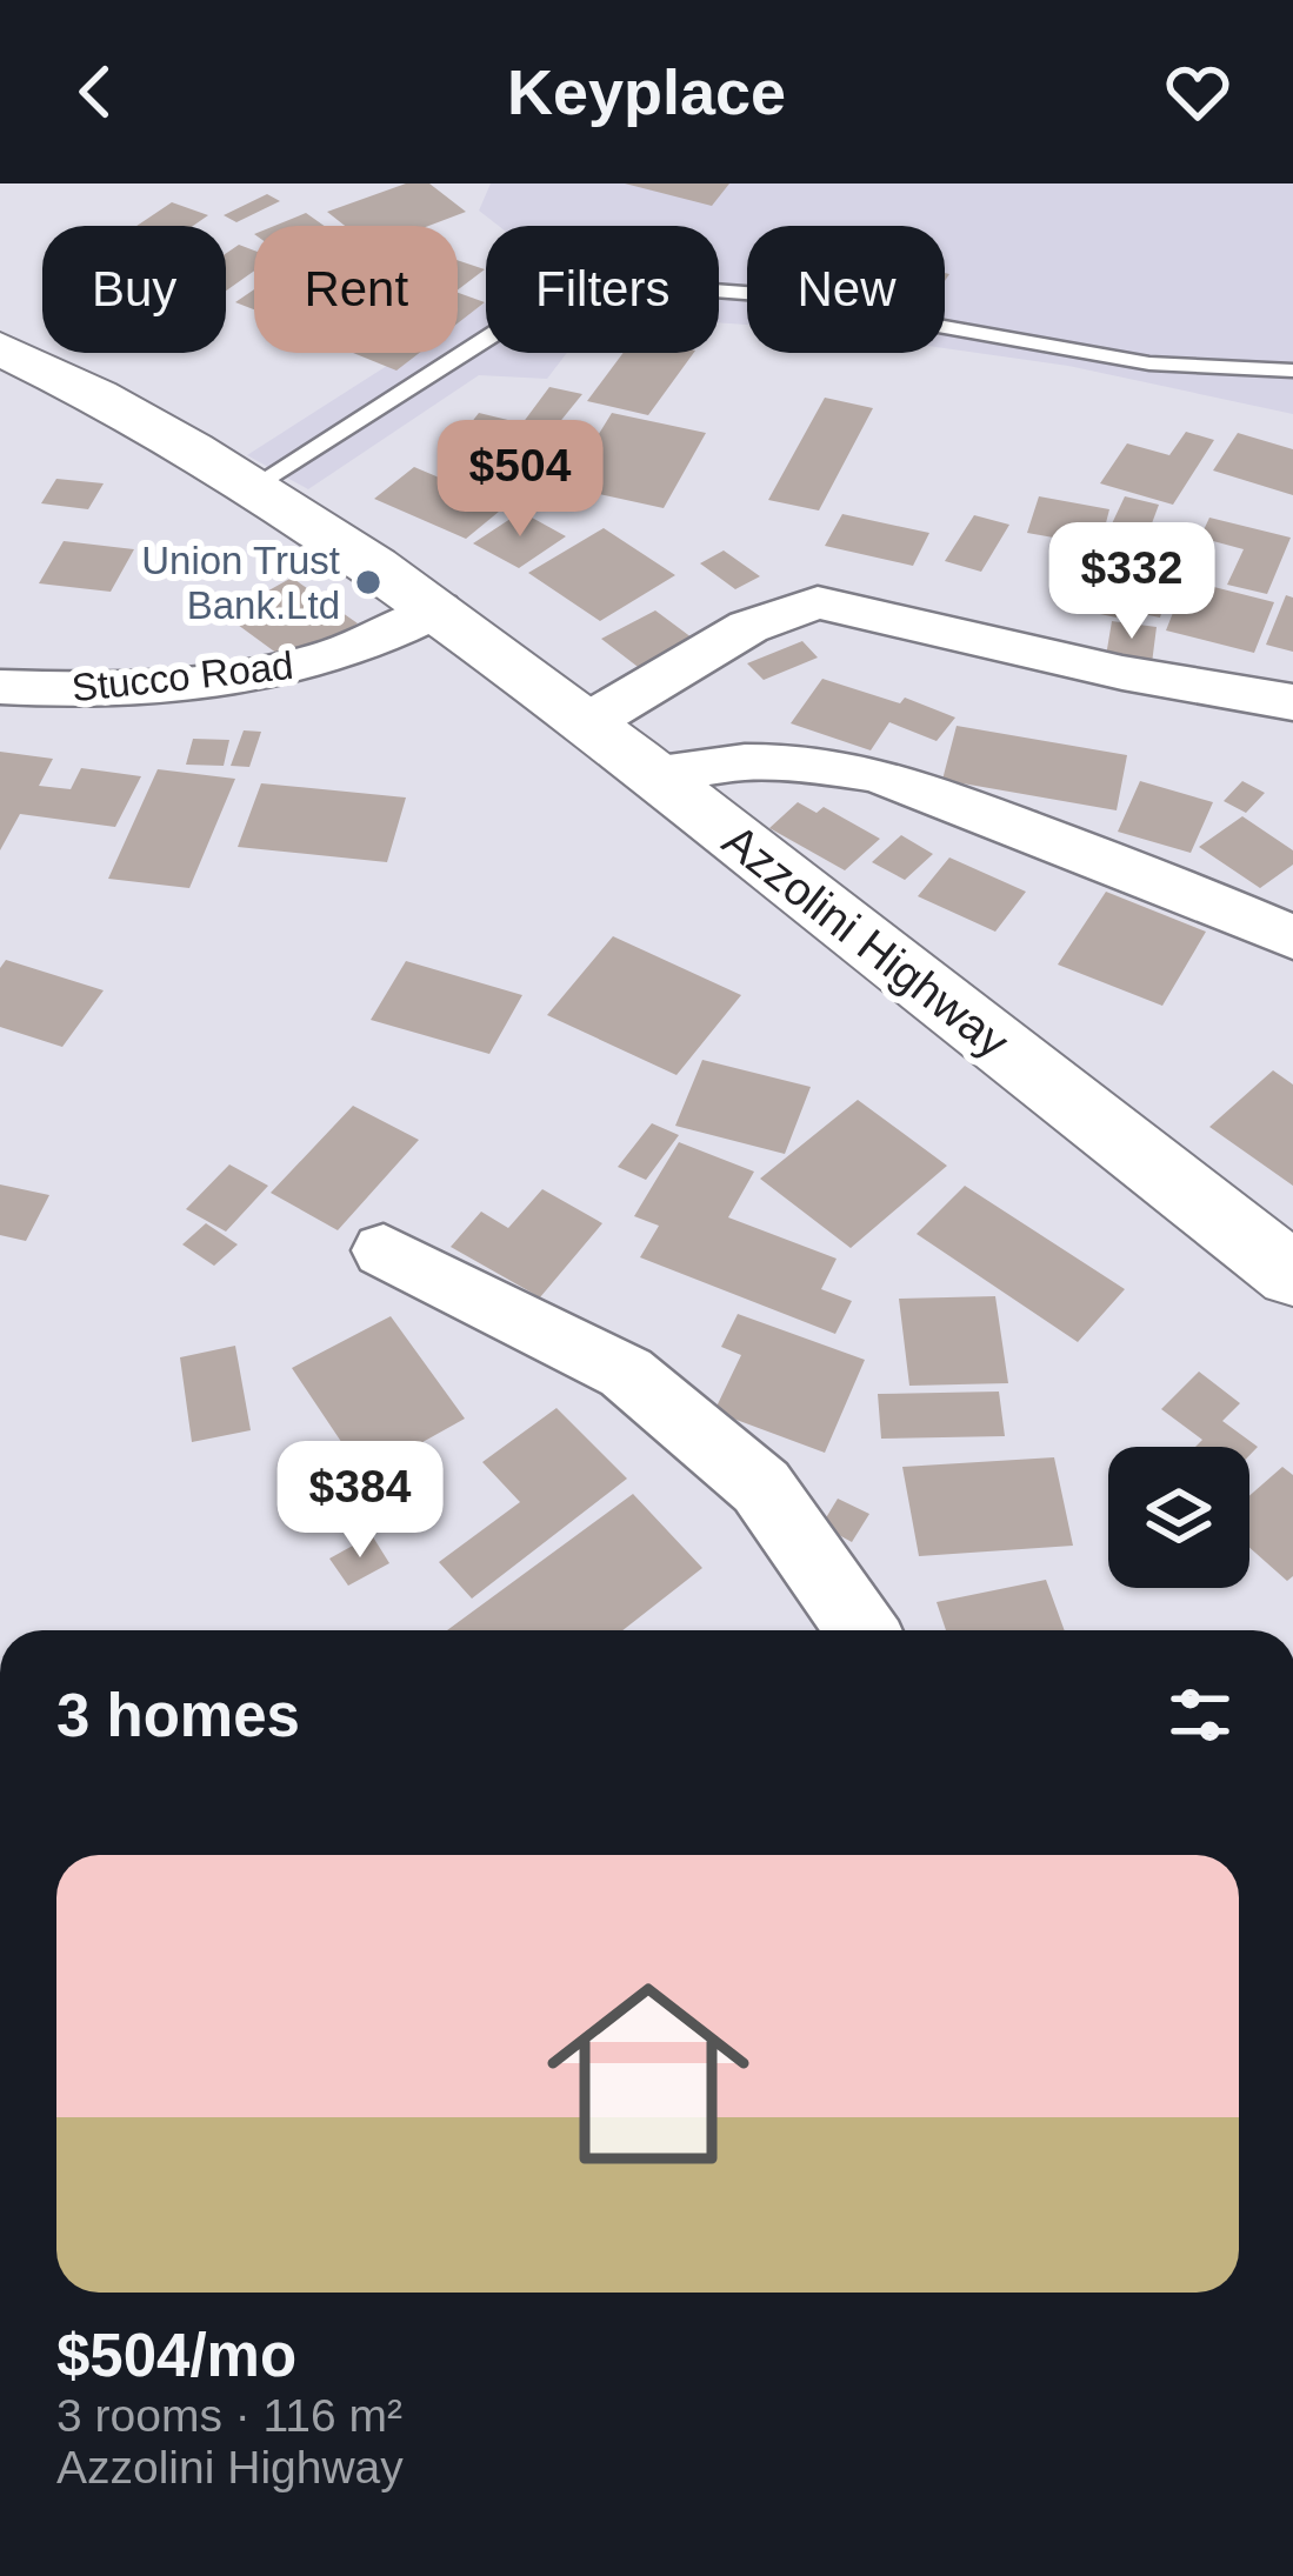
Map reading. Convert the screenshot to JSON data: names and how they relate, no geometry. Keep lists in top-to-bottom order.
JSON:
{
  "streets": {
    "main road": ["Azzolini Highway"],
    "street": ["Stucco Road"]
  },
  "crossings": [
    ["Stucco Road", "Azzolini Highway"]
  ],
  "places": ["Union Trust Bank.Ltd"],
  "page": {
    "header": "Keyplace",
    "chip": [
      "Buy",
      "Rent",
      "Filters",
      "New"
    ],
    "price": ["$504", "$332", "$384"],
    "heading": "3 homes",
    "list": [
      {
        "name": "$504/mo",
        "note": "3 rooms · 116 m² · Azzolini Highway"
      }
    ]
  }
}
